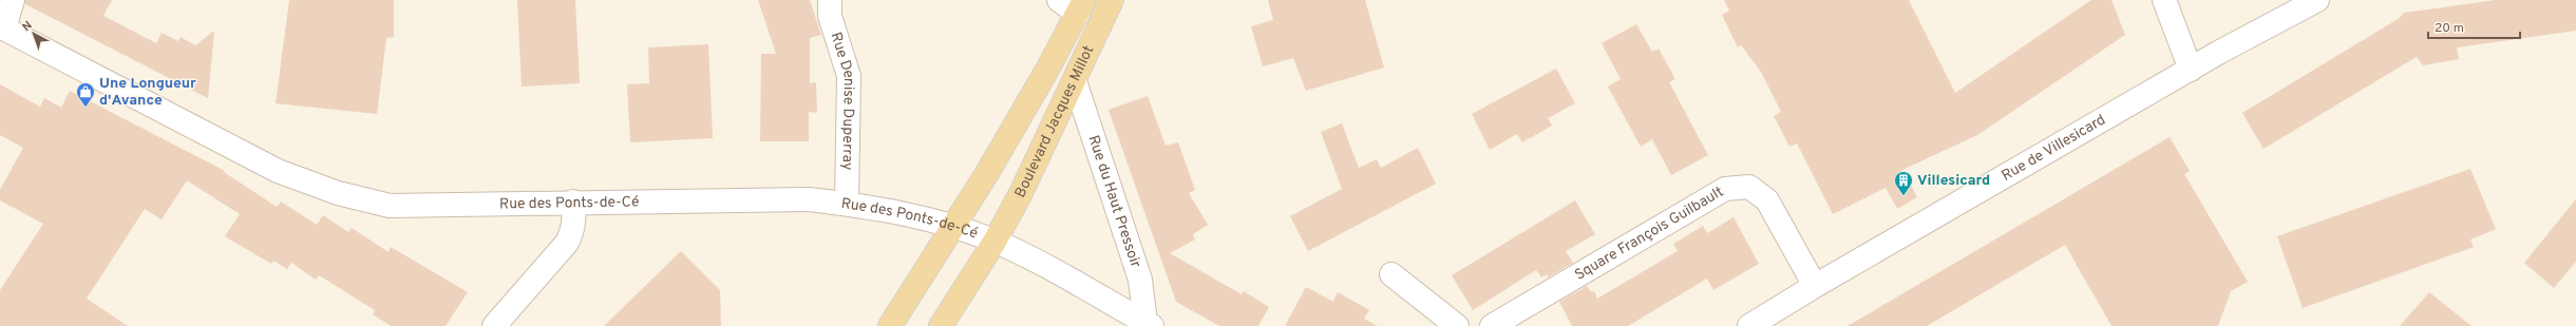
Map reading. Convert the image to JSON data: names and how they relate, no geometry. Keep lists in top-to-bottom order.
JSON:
{
  "streets": {
    "main road": ["Boulevard Jacques Millot"],
    "street": [
      "Rue Denise Duperray",
      "Rue de Villesicard",
      "Rue du Haut Pressoir",
      "Rue des Ponts-de-Cé",
      "Square François Guilbault"
    ]
  },
  "crossings": [
    ["Rue Denise Duperray", "Rue des Ponts-de-Cé"],
    ["Boulevard Jacques Millot", "Rue du Haut Pressoir"],
    ["Boulevard Jacques Millot", "Rue des Ponts-de-Cé"],
    ["Rue de Villesicard", "Square François Guilbault"],
    ["Rue du Haut Pressoir", "Rue des Ponts-de-Cé"]
  ],
  "places": {
    "shop": ["Une Longueur d'Avance"],
    "building": ["Villesicard"]
  },
  "scale_bar": "20 m",
  "north": "top left"
}
